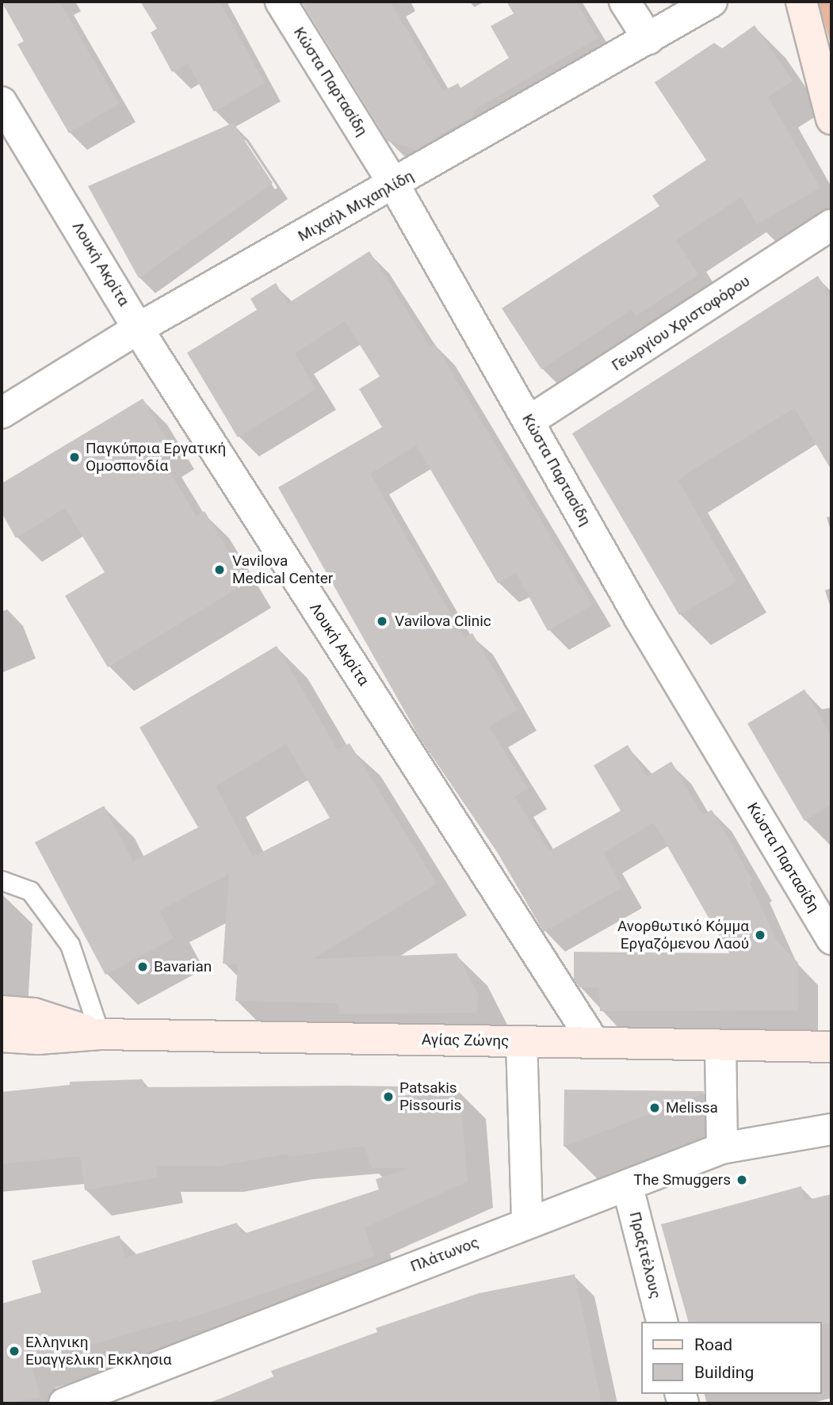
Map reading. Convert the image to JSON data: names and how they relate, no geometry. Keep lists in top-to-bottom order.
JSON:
{
  "streets": {
    "main road": ["Αγίας Ζώνης"],
    "street": [
      "Κώστα Παρτασίδη",
      "Μιχαήλ Μιχαηλίδη",
      "Λουκή Ακρίτα",
      "Γεωργίου Χριστοφόρου",
      "Πλάτωνος",
      "Πραξιτέλους"
    ]
  },
  "crossings": [
    ["Κώστα Παρτασίδη", "Μιχαήλ Μιχαηλίδη"],
    ["Κώστα Παρτασίδη", "Γεωργίου Χριστοφόρου"],
    ["Μιχαήλ Μιχαηλίδη", "Λουκή Ακρίτα"],
    ["Λουκή Ακρίτα", "Αγίας Ζώνης"],
    ["Πλάτωνος", "Πραξιτέλους"]
  ],
  "places": [
    "Παγκύπρια Εργατική Ομοσπονδία",
    "Vavilova Medical Center",
    "Vavilova Clinic",
    "Ανορθωτικό Κόμμα Εργαζόμενου Λαού",
    "Bavarian",
    "Patsakis Pissouris",
    "Melissa",
    "The Smuggers",
    "Ελληνικη Ευαγγελικη Εκκλησια"
  ],
  "legend": ["Road", "Building"]
}
